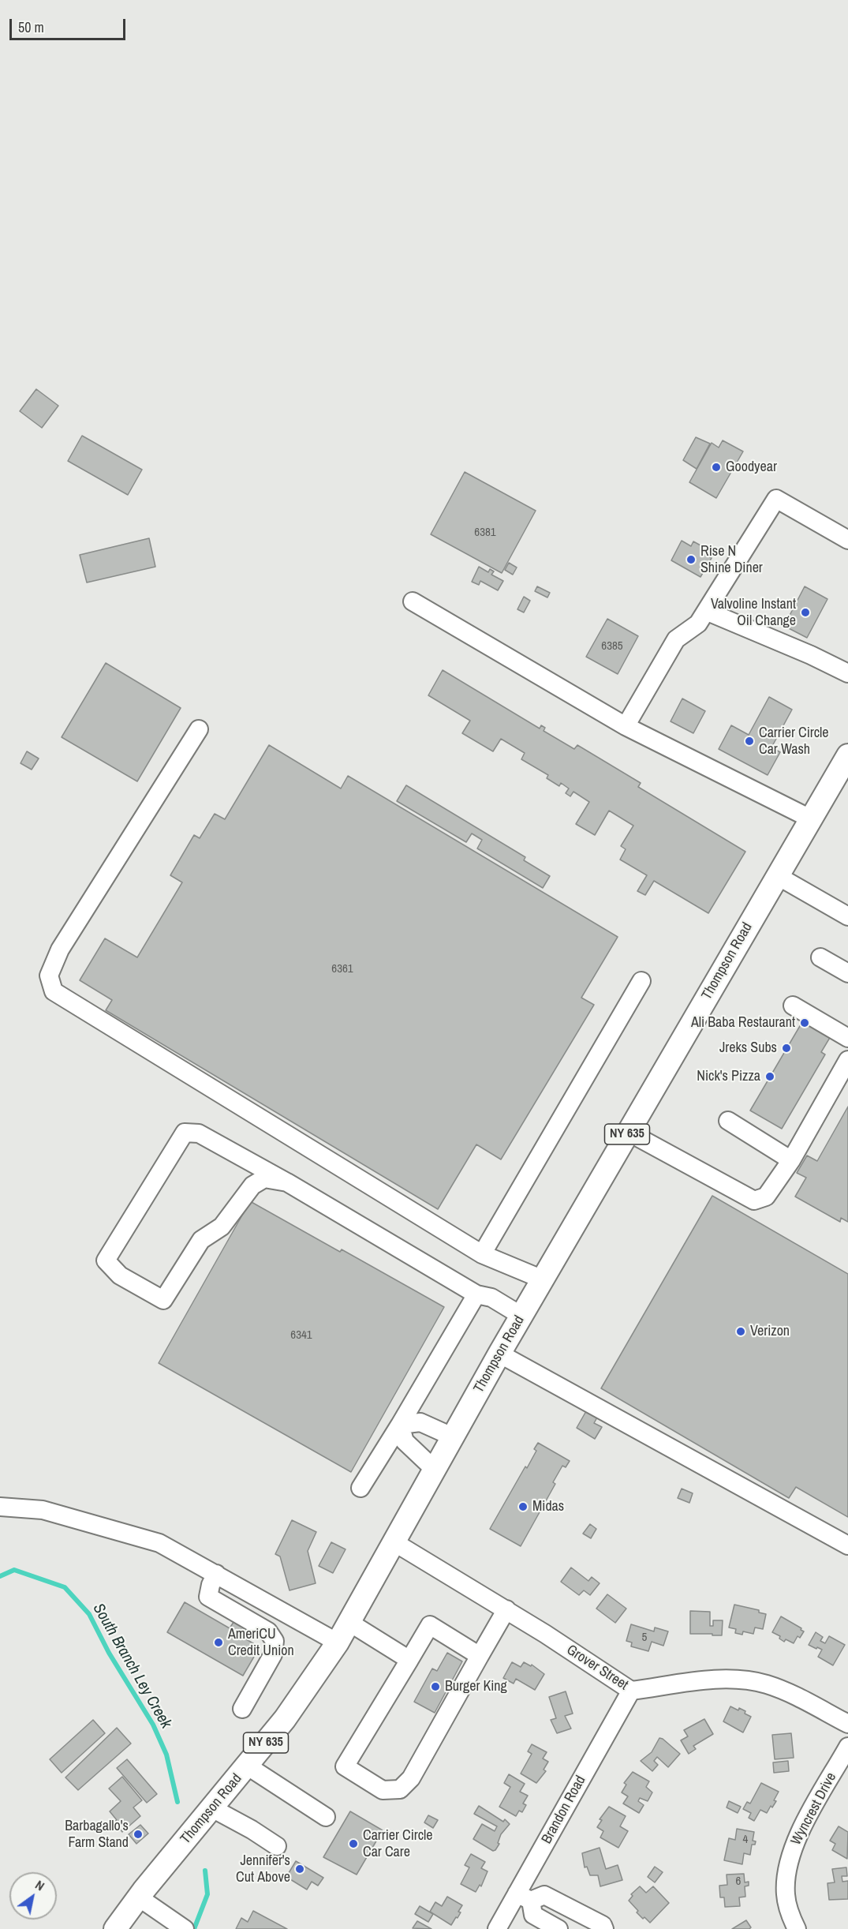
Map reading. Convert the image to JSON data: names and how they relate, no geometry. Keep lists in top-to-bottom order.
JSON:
{
  "streets": {
    "main road": ["Thompson Road", "NY 635"],
    "street": ["Grover Street", "Wyncrest Drive", "Brandon Road"]
  },
  "crossings": [
    ["Thompson Road", "Grover Street"],
    ["Grover Street", "Brandon Road"]
  ],
  "water": ["South Branch Ley Creek"],
  "places": [
    "Goodyear",
    "Rise N Shine Diner",
    "Valvoline Instant Oil Change",
    "Carrier Circle Car Wash",
    "Ali Baba Restaurant",
    "Jreks Subs",
    "Nick's Pizza",
    "Verizon",
    "Midas",
    "AmeriCU Credit Union",
    "Burger King",
    "Barbagallo's Farm Stand",
    "Carrier Circle Car Care",
    "Jennifer's Cut Above"
  ],
  "house_numbers": [
    "6381",
    "6385",
    "6361",
    "6341",
    "5",
    "4",
    "6"
  ],
  "scale_bar": "50 m",
  "north": "top right"
}
